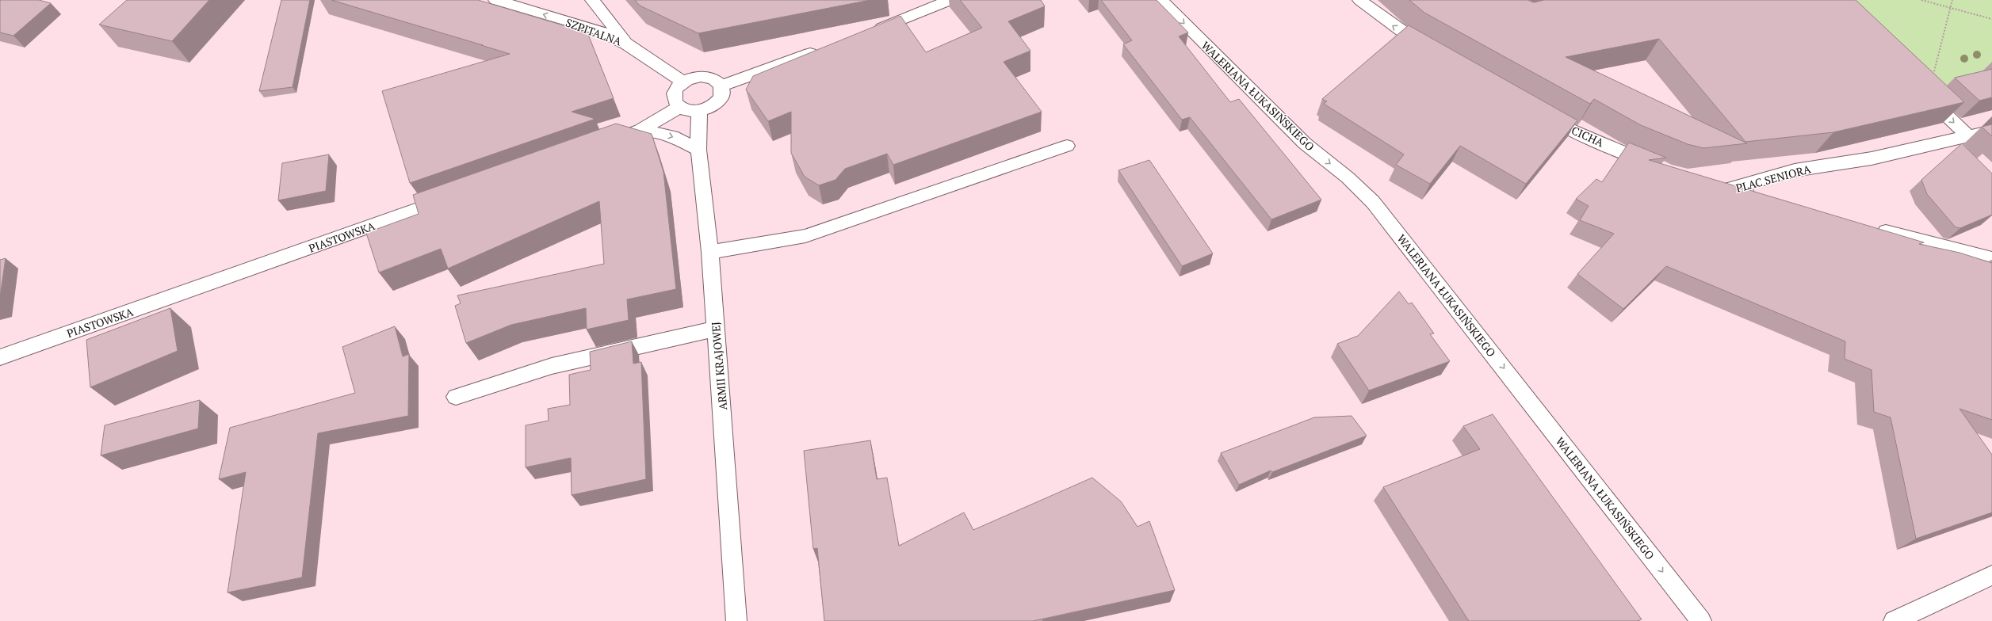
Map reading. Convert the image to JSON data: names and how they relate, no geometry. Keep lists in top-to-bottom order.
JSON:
{
  "streets": {
    "street": [
      "SZPITALNA",
      "WALERIANA ŁUKASIŃSKIEGO",
      "CICHA",
      "PLAC SENIORA",
      "PIASTOWSKA",
      "ARMII KRAJOWEJ"
    ]
  },
  "crossings": [
    ["SZPITALNA", "ARMII KRAJOWEJ"]
  ],
  "one_way": ["SZPITALNA", "WALERIANA ŁUKASIŃSKIEGO"]
}
